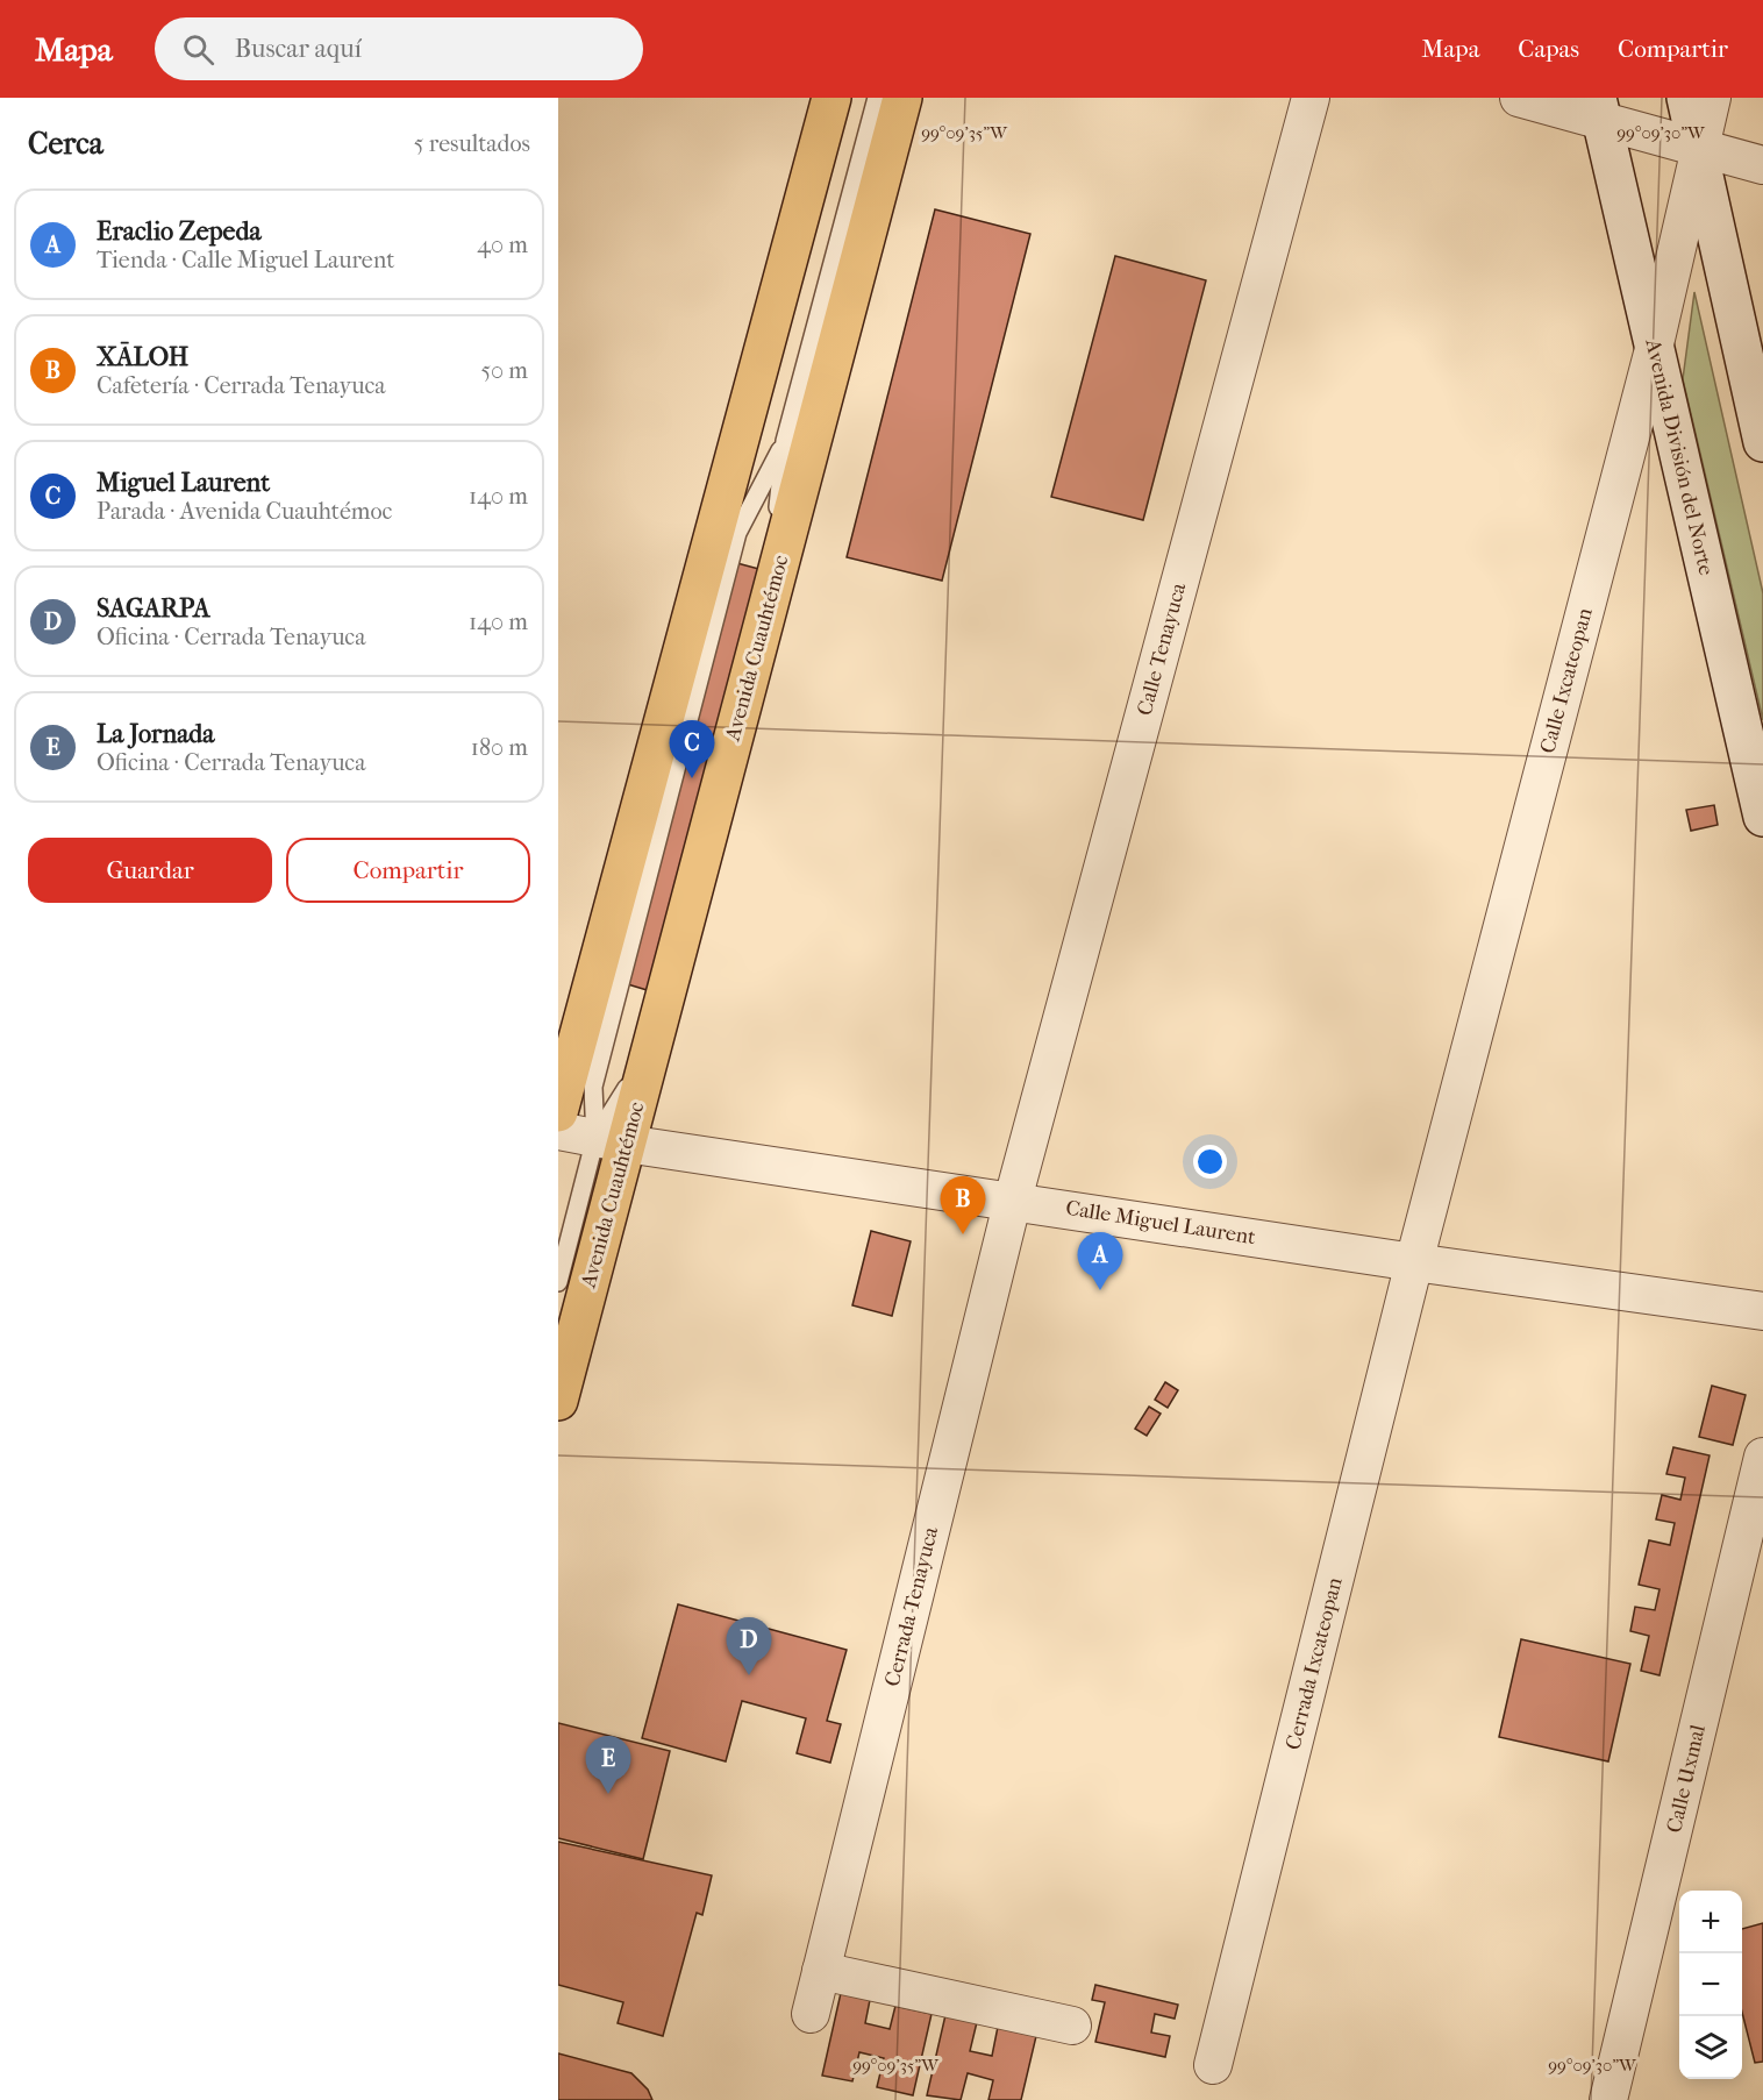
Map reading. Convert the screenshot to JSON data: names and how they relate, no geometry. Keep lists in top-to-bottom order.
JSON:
{
  "streets": {
    "main road": ["Avenida División del Norte", "Avenida Cuauhtémoc"],
    "street": [
      "Calle Tenayuca",
      "Calle Ixcateopan",
      "Calle Miguel Laurent",
      "Cerrada Tenayuca",
      "Cerrada Ixcateopan",
      "Calle Uxmal"
    ]
  },
  "crossings": [
    ["Avenida División del Norte", "Calle Ixcateopan"],
    ["Avenida Cuauhtémoc", "Calle Miguel Laurent"],
    ["Calle Tenayuca", "Calle Miguel Laurent"],
    ["Calle Tenayuca", "Cerrada Tenayuca"],
    ["Calle Ixcateopan", "Calle Miguel Laurent"],
    ["Calle Ixcateopan", "Cerrada Ixcateopan"],
    ["Calle Miguel Laurent", "Cerrada Tenayuca"],
    ["Calle Miguel Laurent", "Cerrada Ixcateopan"]
  ],
  "page": {
    "header": "Mapa",
    "search": "Buscar aquí",
    "nav": ["Mapa", "Capas", "Compartir"],
    "heading": ["Cerca", "5 resultados"],
    "list": [
      {
        "mark": "A",
        "name": "Eraclio Zepeda",
        "note": "Tienda · Calle Miguel Laurent",
        "value": "40 m"
      },
      {
        "mark": "B",
        "name": "XĀLOH",
        "note": "Cafetería · Cerrada Tenayuca",
        "value": "50 m"
      },
      {
        "mark": "C",
        "name": "Miguel Laurent",
        "note": "Parada · Avenida Cuauhtémoc",
        "value": "140 m"
      },
      {
        "mark": "D",
        "name": "SAGARPA",
        "note": "Oficina · Cerrada Tenayuca",
        "value": "140 m"
      },
      {
        "mark": "E",
        "name": "La Jornada",
        "note": "Oficina · Cerrada Tenayuca",
        "value": "180 m"
      }
    ],
    "pins": [
      "C",
      "B",
      "A",
      "D",
      "E"
    ],
    "buttons": ["Guardar", "Compartir"],
    "map_buttons": ["+", "−"]
  },
  "coordinates": ["99°09'35\"W", "99°09'30\"W"]
}
